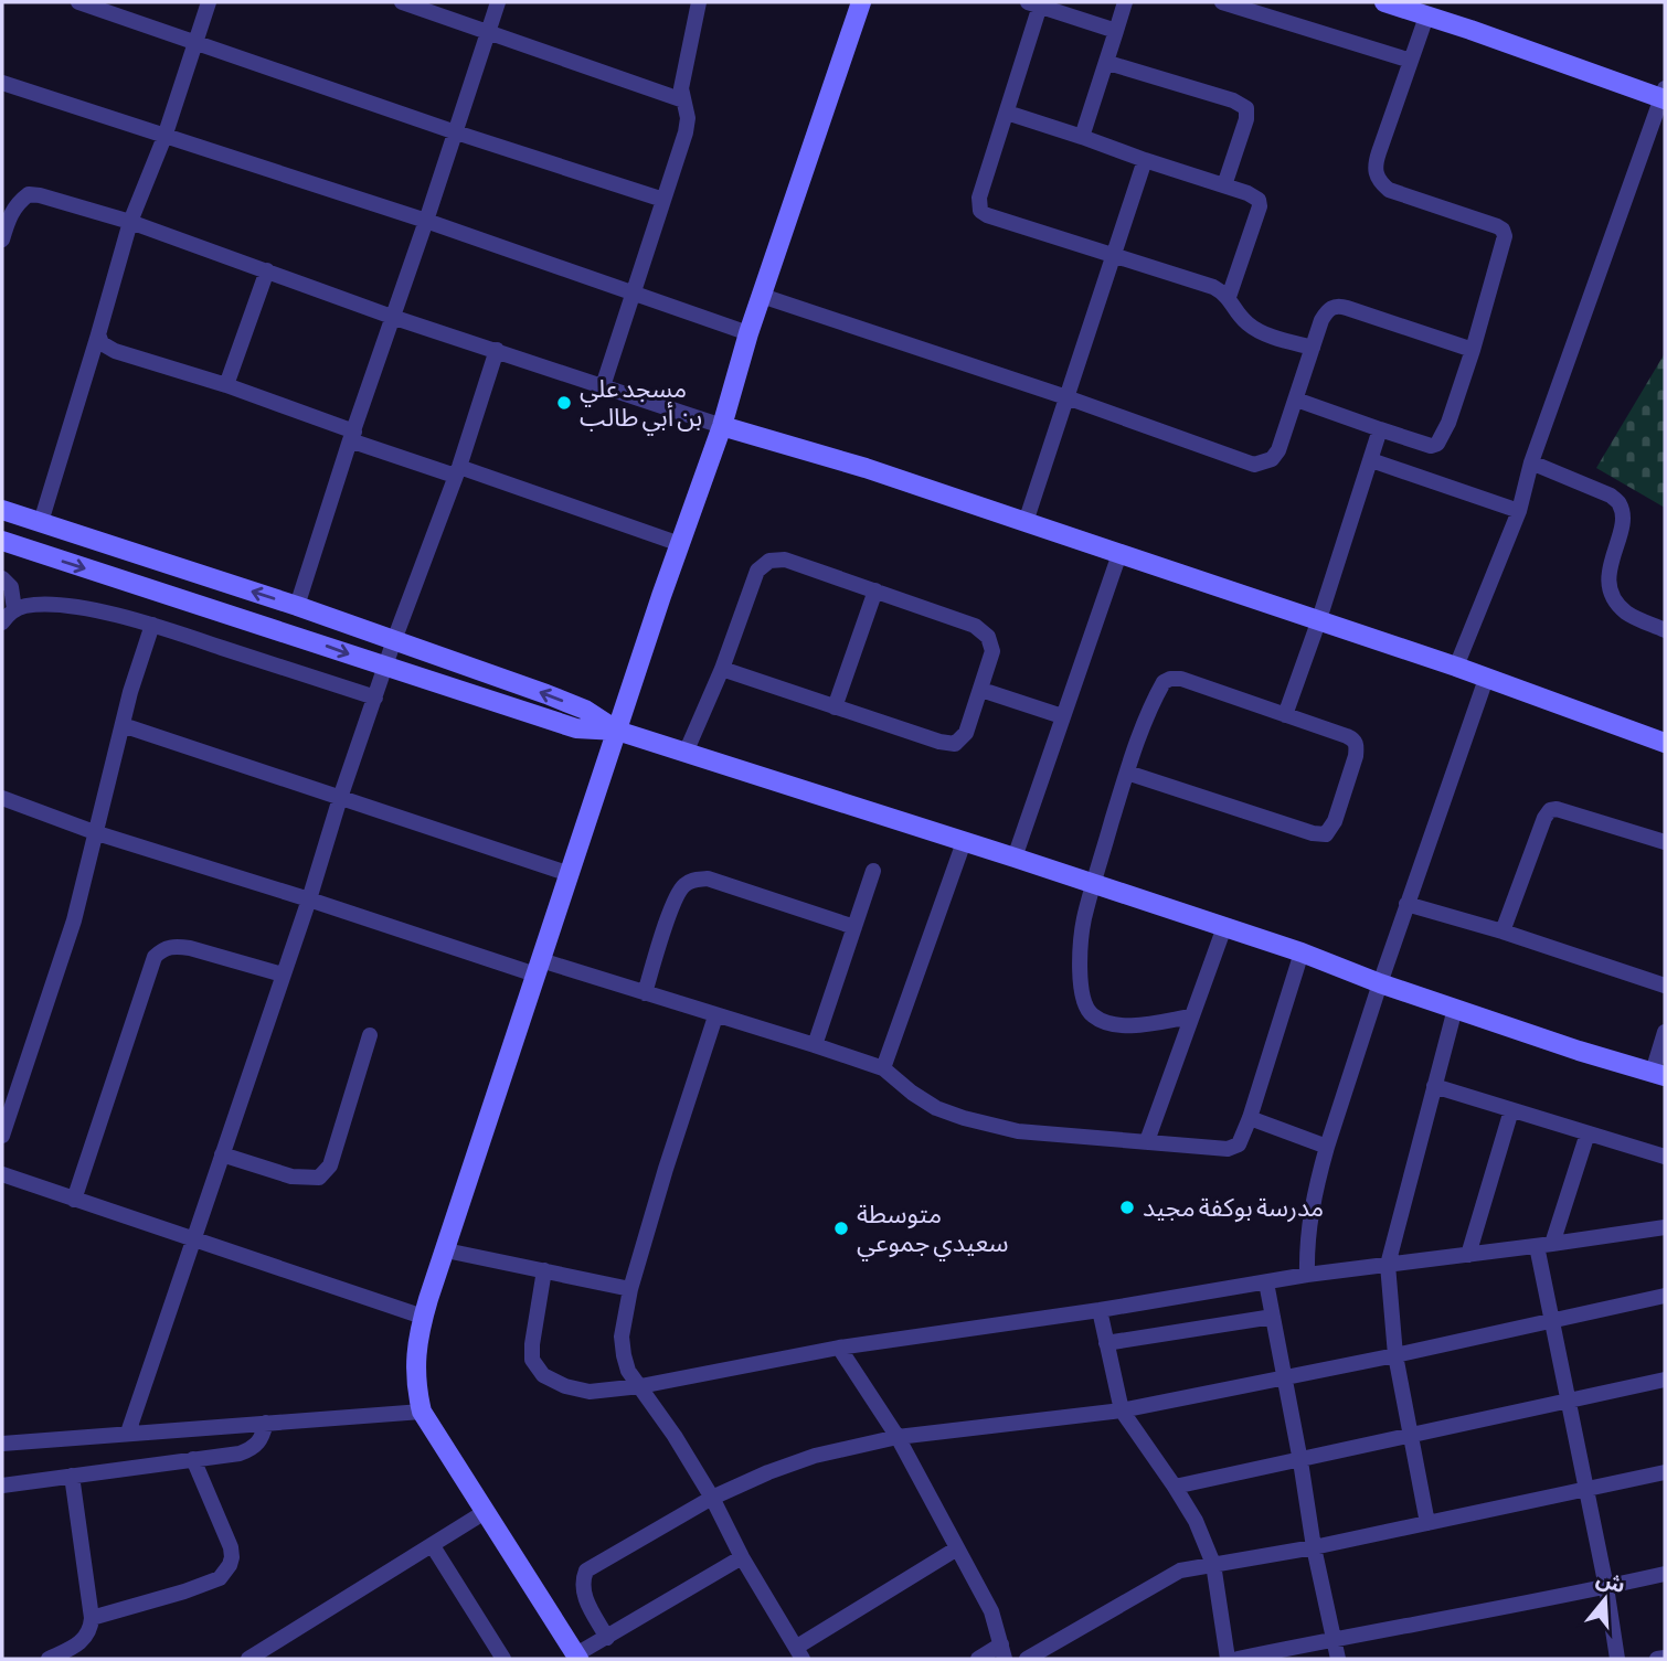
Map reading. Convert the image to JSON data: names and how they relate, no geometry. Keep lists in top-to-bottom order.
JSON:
{
  "places": ["مسجد علي بن أبي طالب", "مدرسة بوكفة مجيد", "متوسطة سعيدي جموعي"],
  "north": "top"
}
